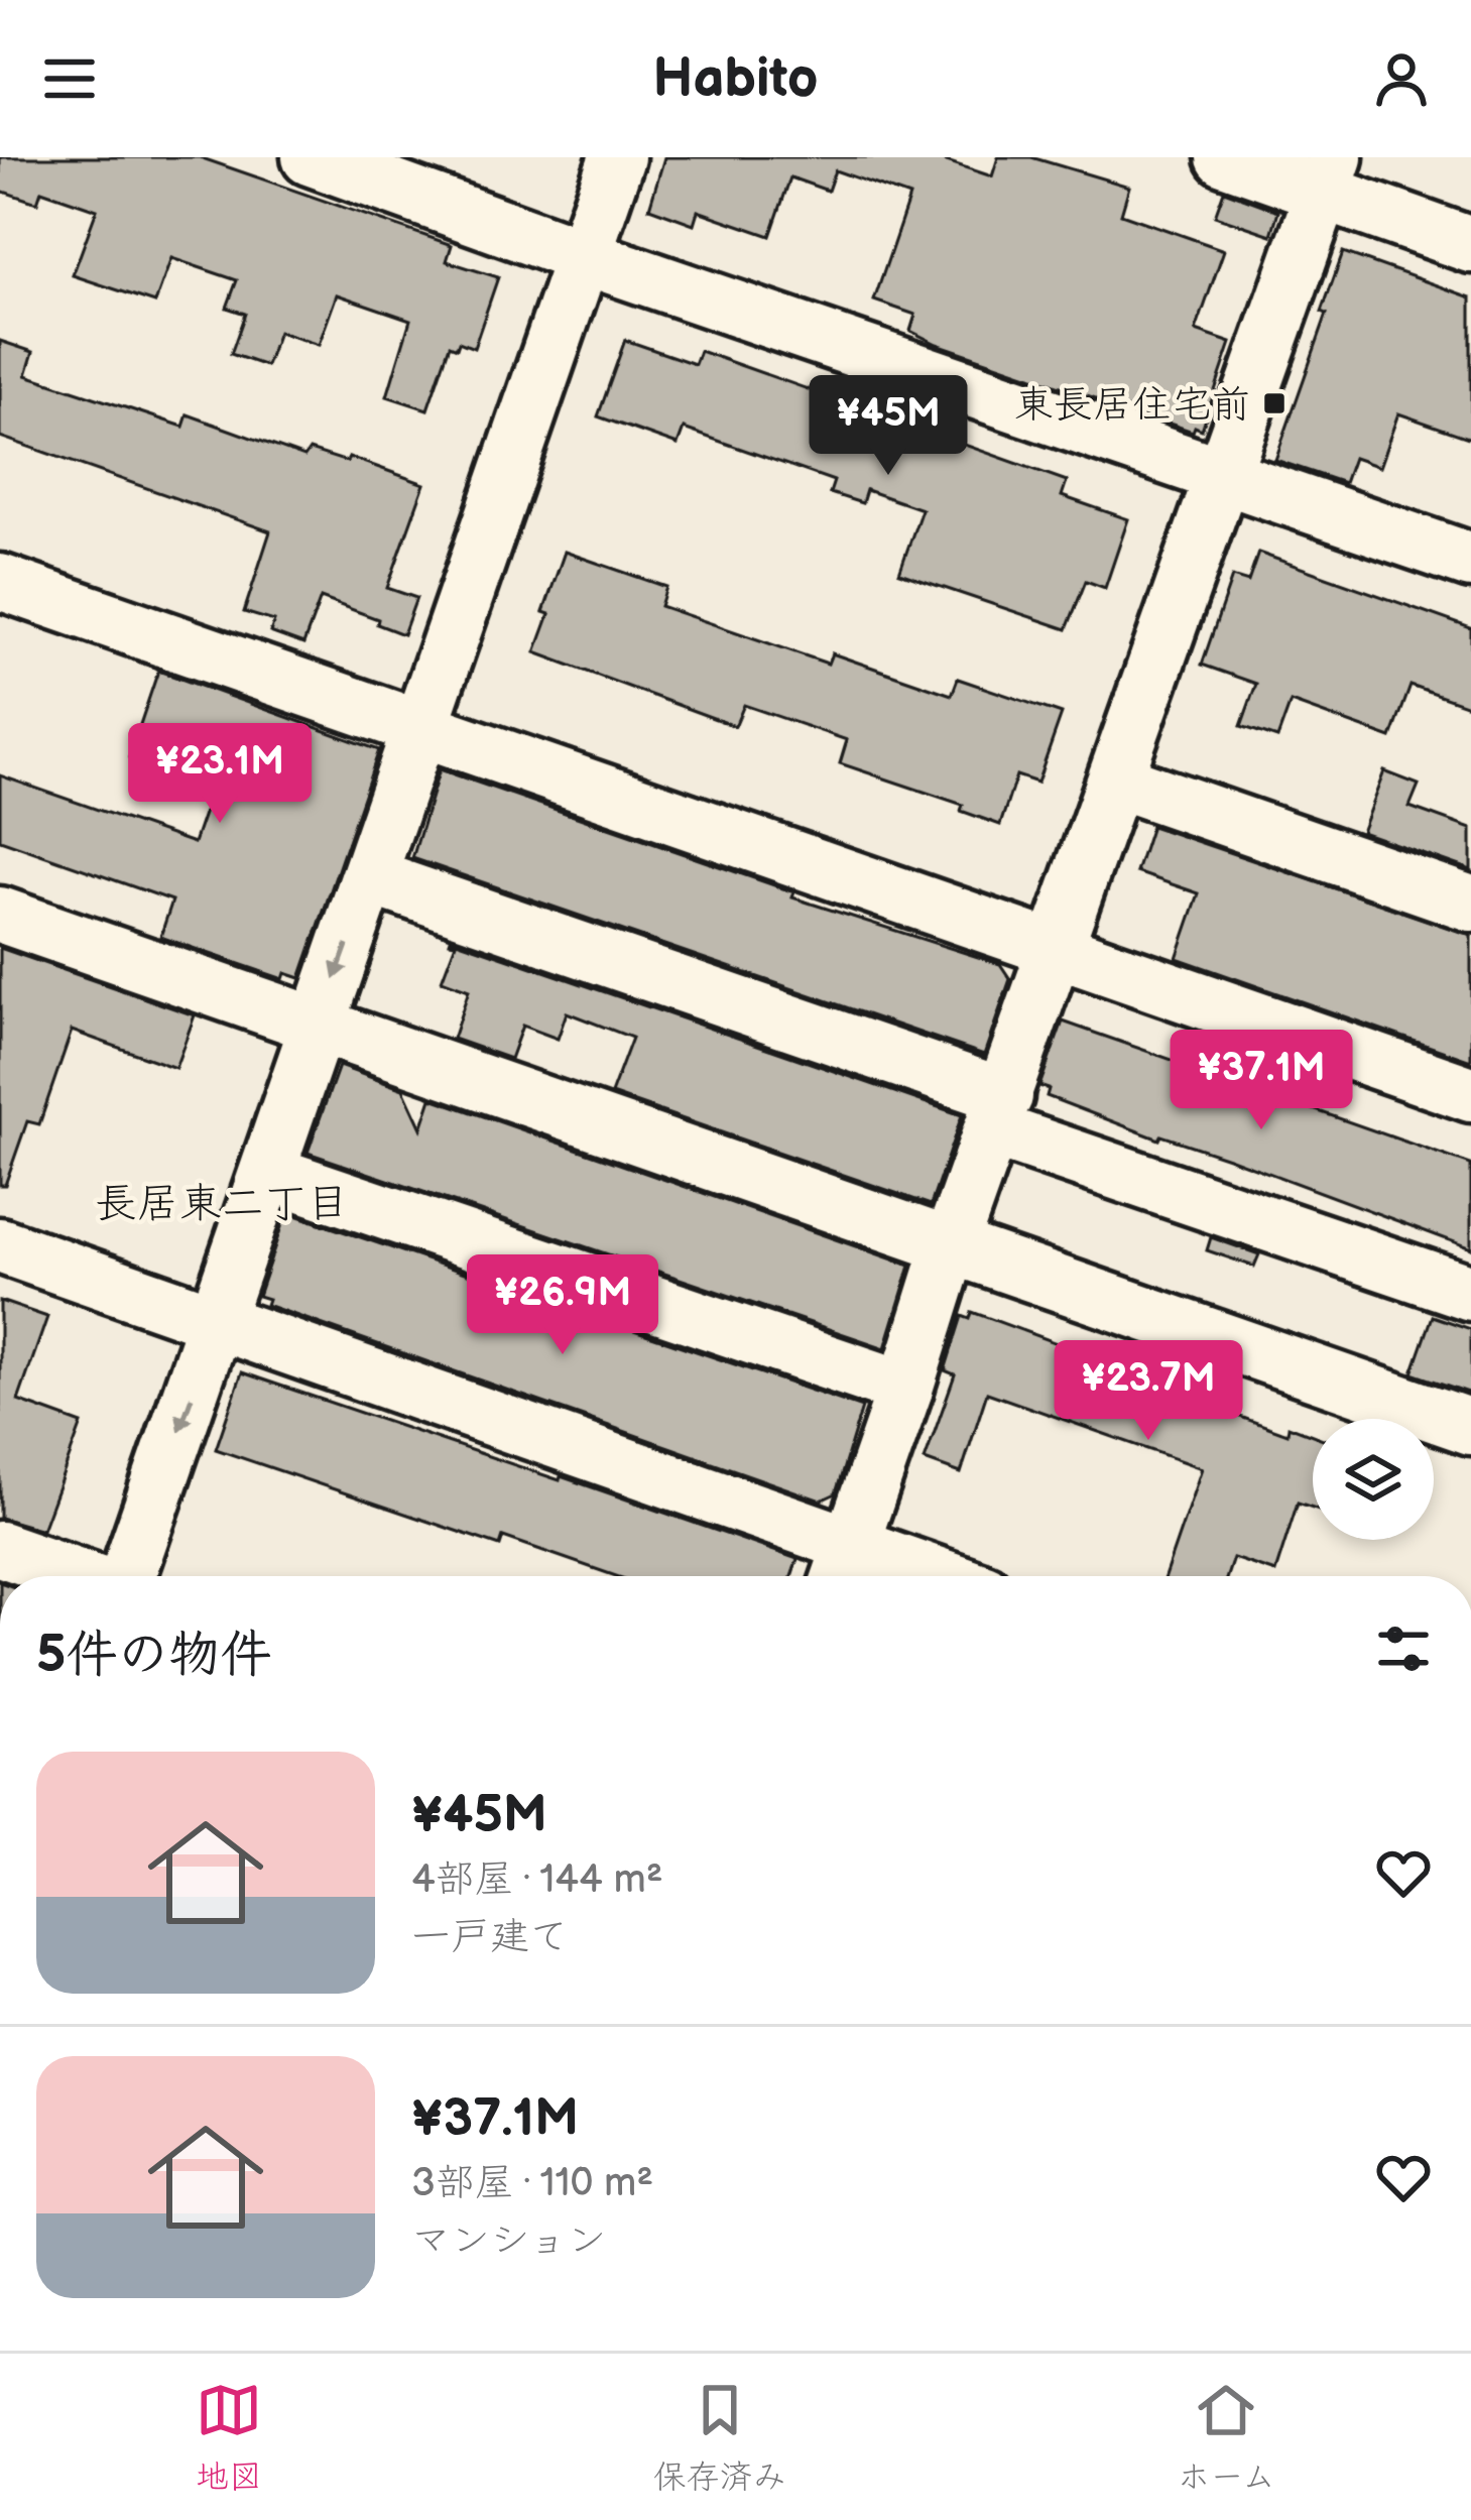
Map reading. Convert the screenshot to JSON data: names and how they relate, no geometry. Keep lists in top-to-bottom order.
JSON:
{
  "districts": ["長居東二丁目"],
  "places": {
    "transit": ["東長居住宅前"]
  },
  "page": {
    "header": "Habito",
    "price": [
      "¥45M",
      "¥23.1M",
      "¥37.1M",
      "¥26.9M",
      "¥23.7M"
    ],
    "heading": "5件の物件",
    "list": [
      {
        "name": "¥45M",
        "note": "4部屋 · 144 m² · 一戸建て"
      },
      {
        "name": "¥37.1M",
        "note": "3部屋 · 110 m² · マンション"
      }
    ],
    "tabs": ["地図", "保存済み", "ホーム"]
  }
}
